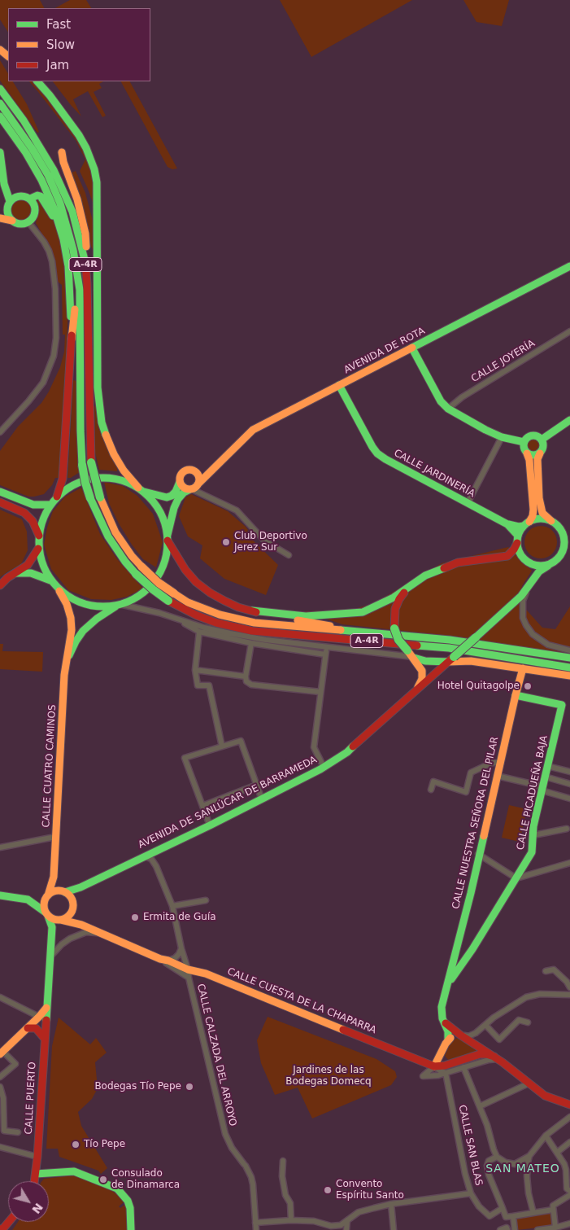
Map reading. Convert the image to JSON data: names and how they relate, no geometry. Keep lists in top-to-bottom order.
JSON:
{
  "streets": {
    "main road": [
      "A-4R",
      "AVENIDA DE ROTA",
      "CALLE JARDINERÍA",
      "CALLE CUATRO CAMINOS",
      "CALLE PICADUEÑA BAJA",
      "AVENIDA DE SANLÚCAR DE BARRAMEDA",
      "CALLE NUESTRA SEÑORA DEL PILAR",
      "CALLE CUESTA DE LA CHAPARRA",
      "CALLE PUERTO"
    ],
    "street": ["CALLE JOYERÍA", "CALLE CALZADA DEL ARROYO", "CALLE SAN BLAS"]
  },
  "crossings": [
    ["AVENIDA DE ROTA", "CALLE JARDINERÍA"],
    ["AVENIDA DE ROTA", "CALLE CUATRO CAMINOS"],
    ["CALLE JARDINERÍA", "AVENIDA DE SANLÚCAR DE BARRAMEDA"],
    ["CALLE CUATRO CAMINOS", "AVENIDA DE SANLÚCAR DE BARRAMEDA"],
    ["CALLE CUATRO CAMINOS", "CALLE CUESTA DE LA CHAPARRA"],
    ["CALLE CUATRO CAMINOS", "CALLE PUERTO"],
    ["CALLE PICADUEÑA BAJA", "CALLE NUESTRA SEÑORA DEL PILAR"],
    ["AVENIDA DE SANLÚCAR DE BARRAMEDA", "CALLE CUESTA DE LA CHAPARRA"],
    ["AVENIDA DE SANLÚCAR DE BARRAMEDA", "CALLE PUERTO"],
    ["CALLE CUESTA DE LA CHAPARRA", "CALLE CALZADA DEL ARROYO"],
    ["CALLE CUESTA DE LA CHAPARRA", "CALLE PUERTO"]
  ],
  "districts": ["SAN MATEO"],
  "parks": ["Jardines de las Bodegas Domecq"],
  "places": [
    "Club Deportivo Jerez Sur",
    "Hotel Quitagolpe",
    "Ermita de Guía",
    "Bodegas Tío Pepe",
    "Tío Pepe",
    "Consulado de Dinamarca",
    "Convento Espíritu Santo"
  ],
  "legend": ["Fast", "Slow", "Jam"],
  "north": "bottom right"
}
